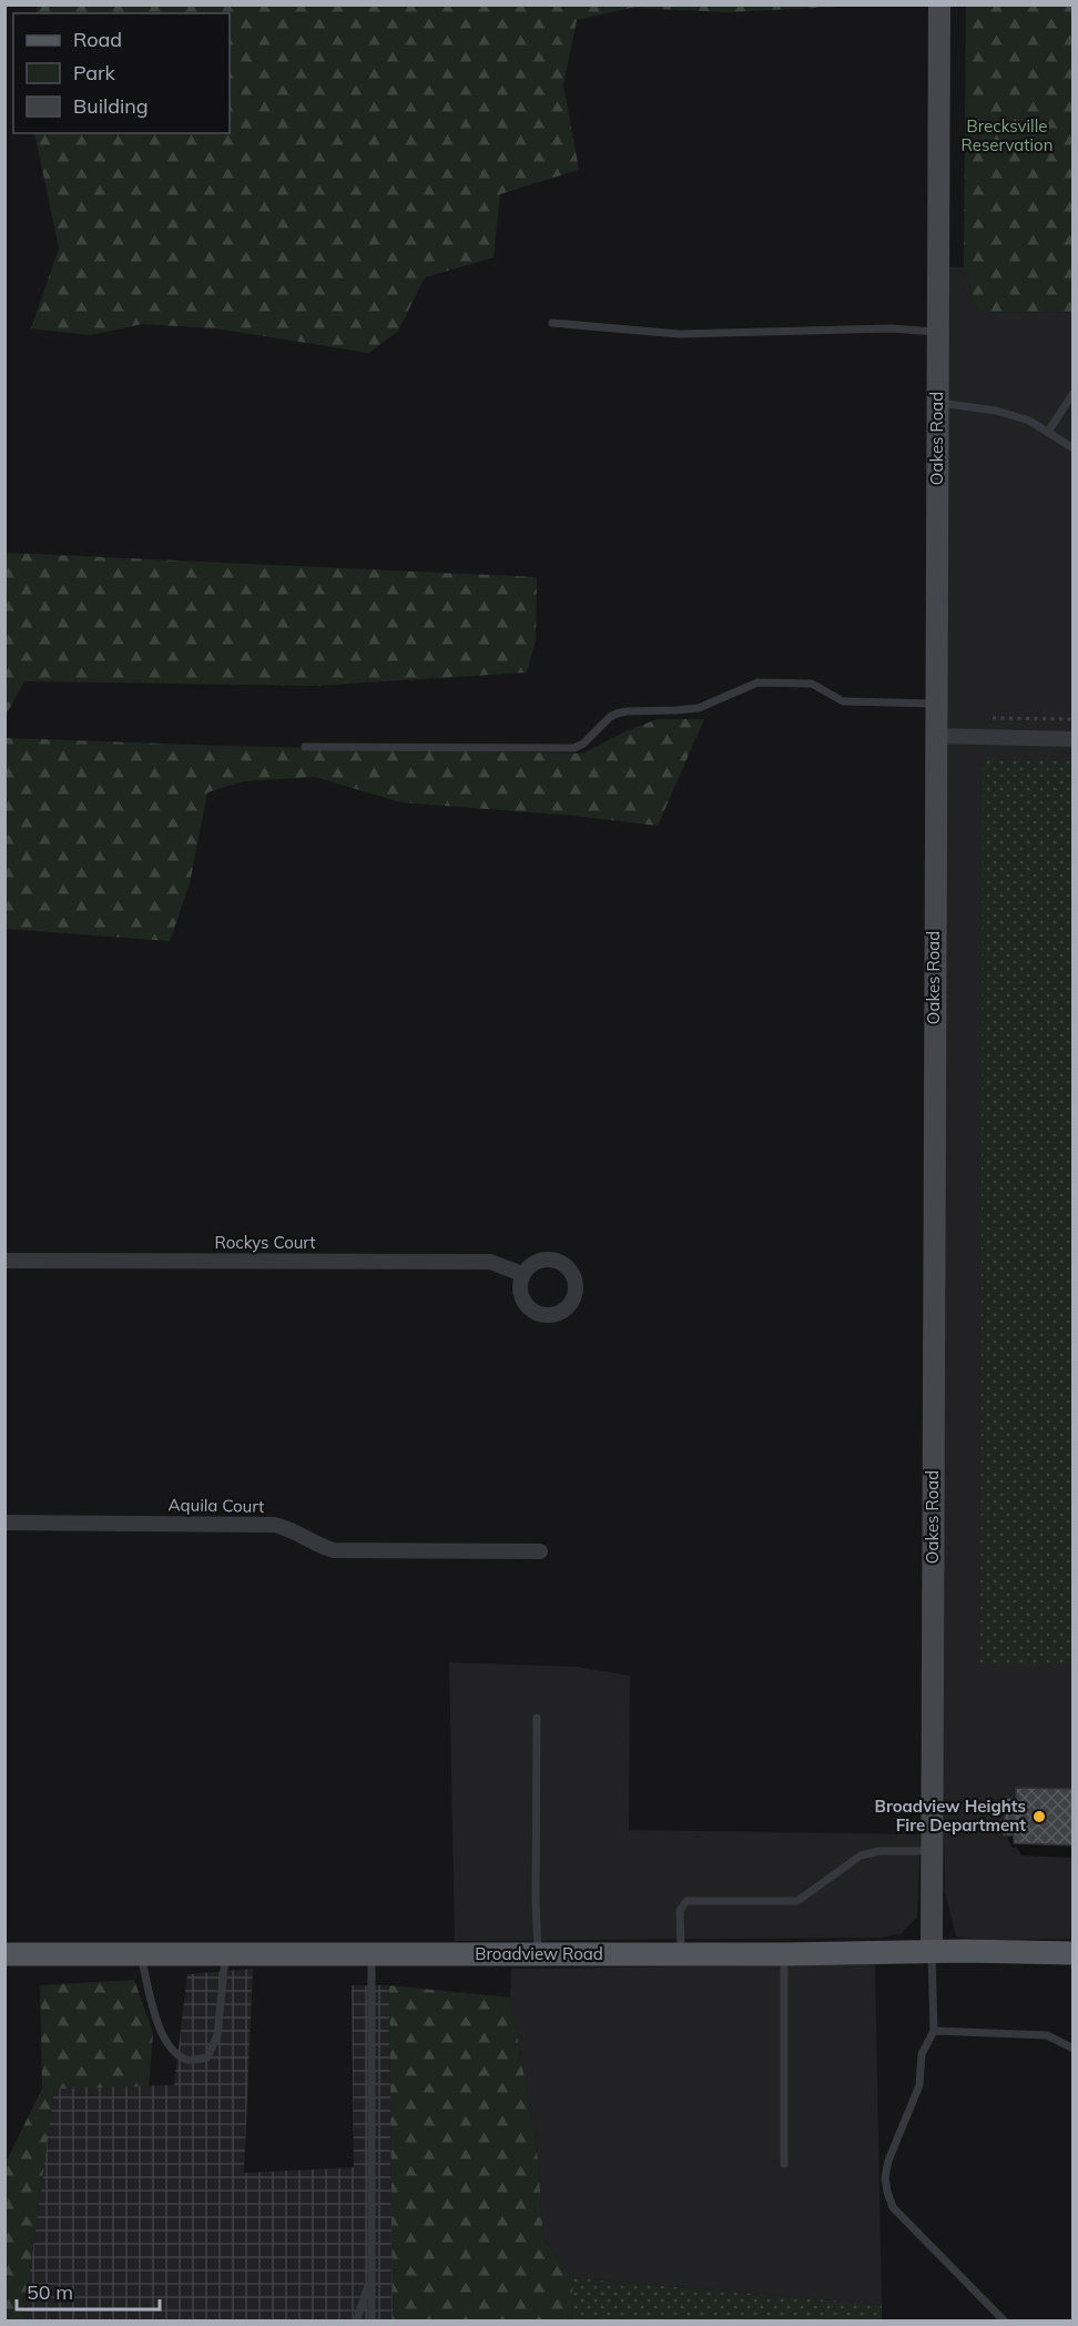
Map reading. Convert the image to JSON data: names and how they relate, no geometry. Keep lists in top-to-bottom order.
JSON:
{
  "streets": {
    "main road": ["Broadview Road"],
    "street": ["Oakes Road", "Rockys Court", "Aquila Court"]
  },
  "crossings": [
    ["Oakes Road", "Broadview Road"]
  ],
  "parks": ["Brecksville Reservation"],
  "places": ["Broadview Heights Fire Department"],
  "legend": ["Road", "Park", "Building"],
  "scale_bar": "50 m"
}
